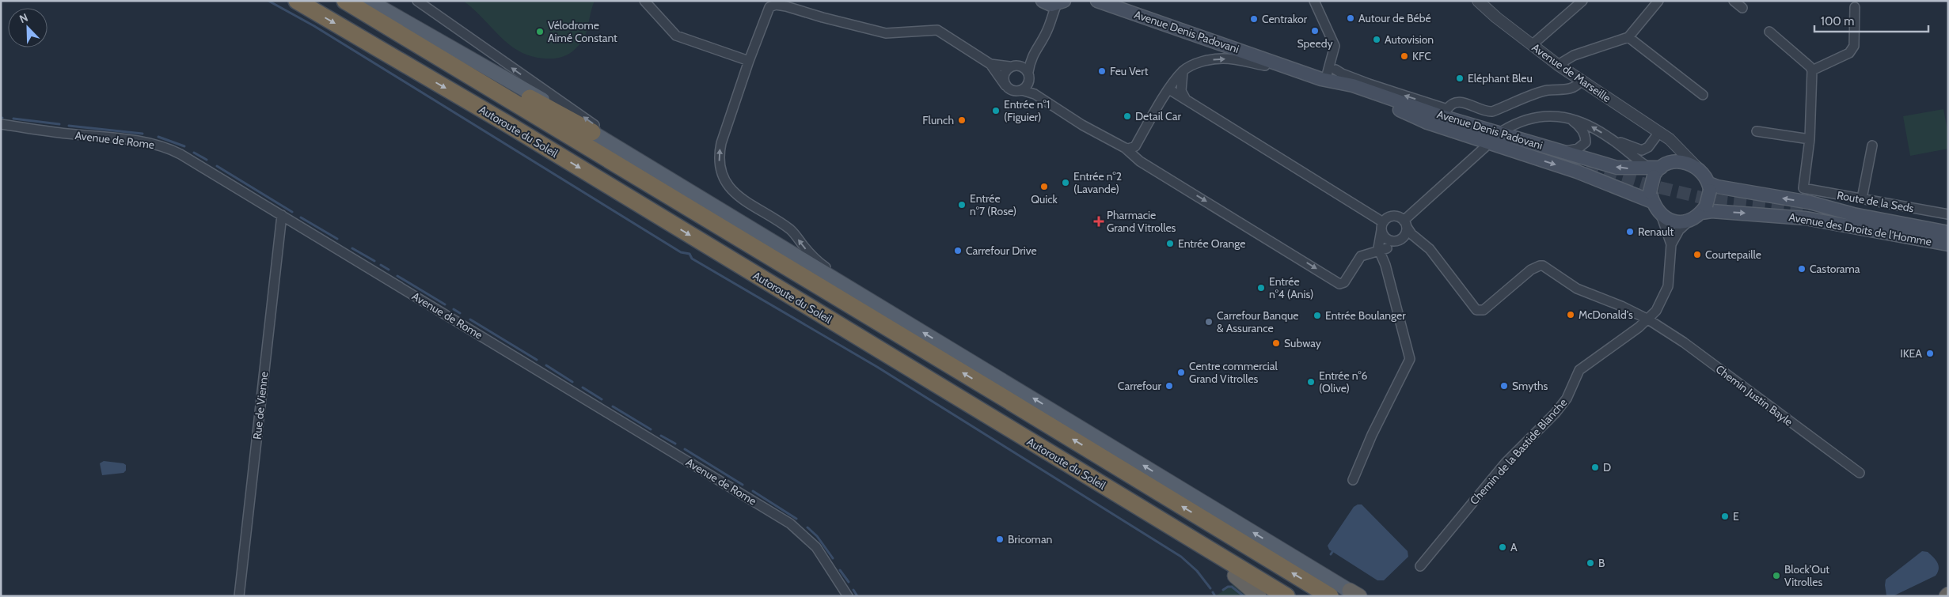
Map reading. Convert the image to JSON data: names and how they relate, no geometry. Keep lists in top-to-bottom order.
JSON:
{
  "streets": {
    "highway": ["Autoroute du Soleil"],
    "main road": ["Avenue Denis Padovani", "Avenue des Droits de l'Homme"],
    "street": [
      "Avenue de Marseille",
      "Avenue de Rome",
      "Route de la Seds",
      "Chemin Justin Bayle",
      "Rue de Vienne",
      "Chemin de la Bastide Blanche"
    ]
  },
  "crossings": [
    ["Avenue Denis Padovani", "Avenue de Marseille"],
    ["Avenue Denis Padovani", "Avenue des Droits de l'Homme"],
    ["Avenue de Marseille", "Avenue des Droits de l'Homme"],
    ["Avenue de Rome", "Rue de Vienne"],
    ["Chemin Justin Bayle", "Chemin de la Bastide Blanche"]
  ],
  "places": {
    "other": [
      "Autour de Bébé",
      "Centrakor",
      "Speedy",
      "Vélodrome Aimé Constant",
      "Autovision",
      "KFC",
      "Feu Vert",
      "Eléphant Bleu",
      "Entrée n°1 (Figuier)",
      "Detail Car",
      "Flunch",
      "Entrée n°2 (Lavande)",
      "Quick",
      "Entrée n°7 (Rose)",
      "Renault",
      "Entrée Orange",
      "Carrefour Drive",
      "Courtepaille",
      "Castorama",
      "Entrée n°4 (Anis)",
      "McDonald's",
      "Entrée Boulanger",
      "Carrefour Banque & Assurance",
      "Subway",
      "IKEA",
      "Centre commercial Grand Vitrolles",
      "Entrée n°6 (Olive)",
      "Carrefour",
      "Smyths",
      "D",
      "E",
      "Bricoman",
      "A",
      "B",
      "Block'Out Vitrolles"
    ],
    "health": ["Pharmacie Grand Vitrolles"]
  },
  "scale_bar": "100 m",
  "north": "top left"
}
